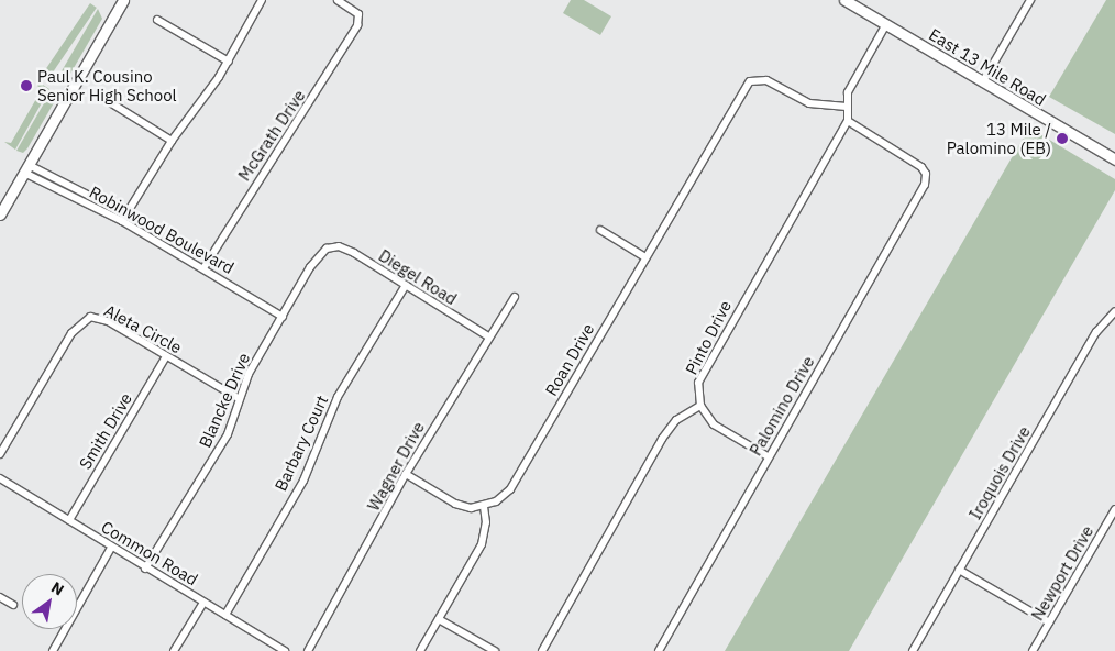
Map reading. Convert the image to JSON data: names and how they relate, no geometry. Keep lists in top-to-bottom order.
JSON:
{
  "streets": {
    "main road": ["East 13 Mile Road"],
    "street": [
      "McGrath Drive",
      "Robinwood Boulevard",
      "Diegel Road",
      "Aleta Circle",
      "Pinto Drive",
      "Roan Drive",
      "Blancke Drive",
      "Palomino Drive",
      "Smith Drive",
      "Barbary Court",
      "Wagner Drive",
      "Iroquois Drive",
      "Common Road",
      "Newport Drive"
    ]
  },
  "crossings": [
    ["McGrath Drive", "Robinwood Boulevard"],
    ["Robinwood Boulevard", "Blancke Drive"],
    ["Diegel Road", "Blancke Drive"],
    ["Diegel Road", "Barbary Court"],
    ["Diegel Road", "Wagner Drive"],
    ["Aleta Circle", "Blancke Drive"],
    ["Aleta Circle", "Smith Drive"],
    ["Pinto Drive", "Palomino Drive"],
    ["Blancke Drive", "Common Road"],
    ["Smith Drive", "Common Road"],
    ["Barbary Court", "Common Road"]
  ],
  "places": ["Paul K. Cousino Senior High School", "13 Mile / Palomino (EB)"],
  "north": "top right"
}
